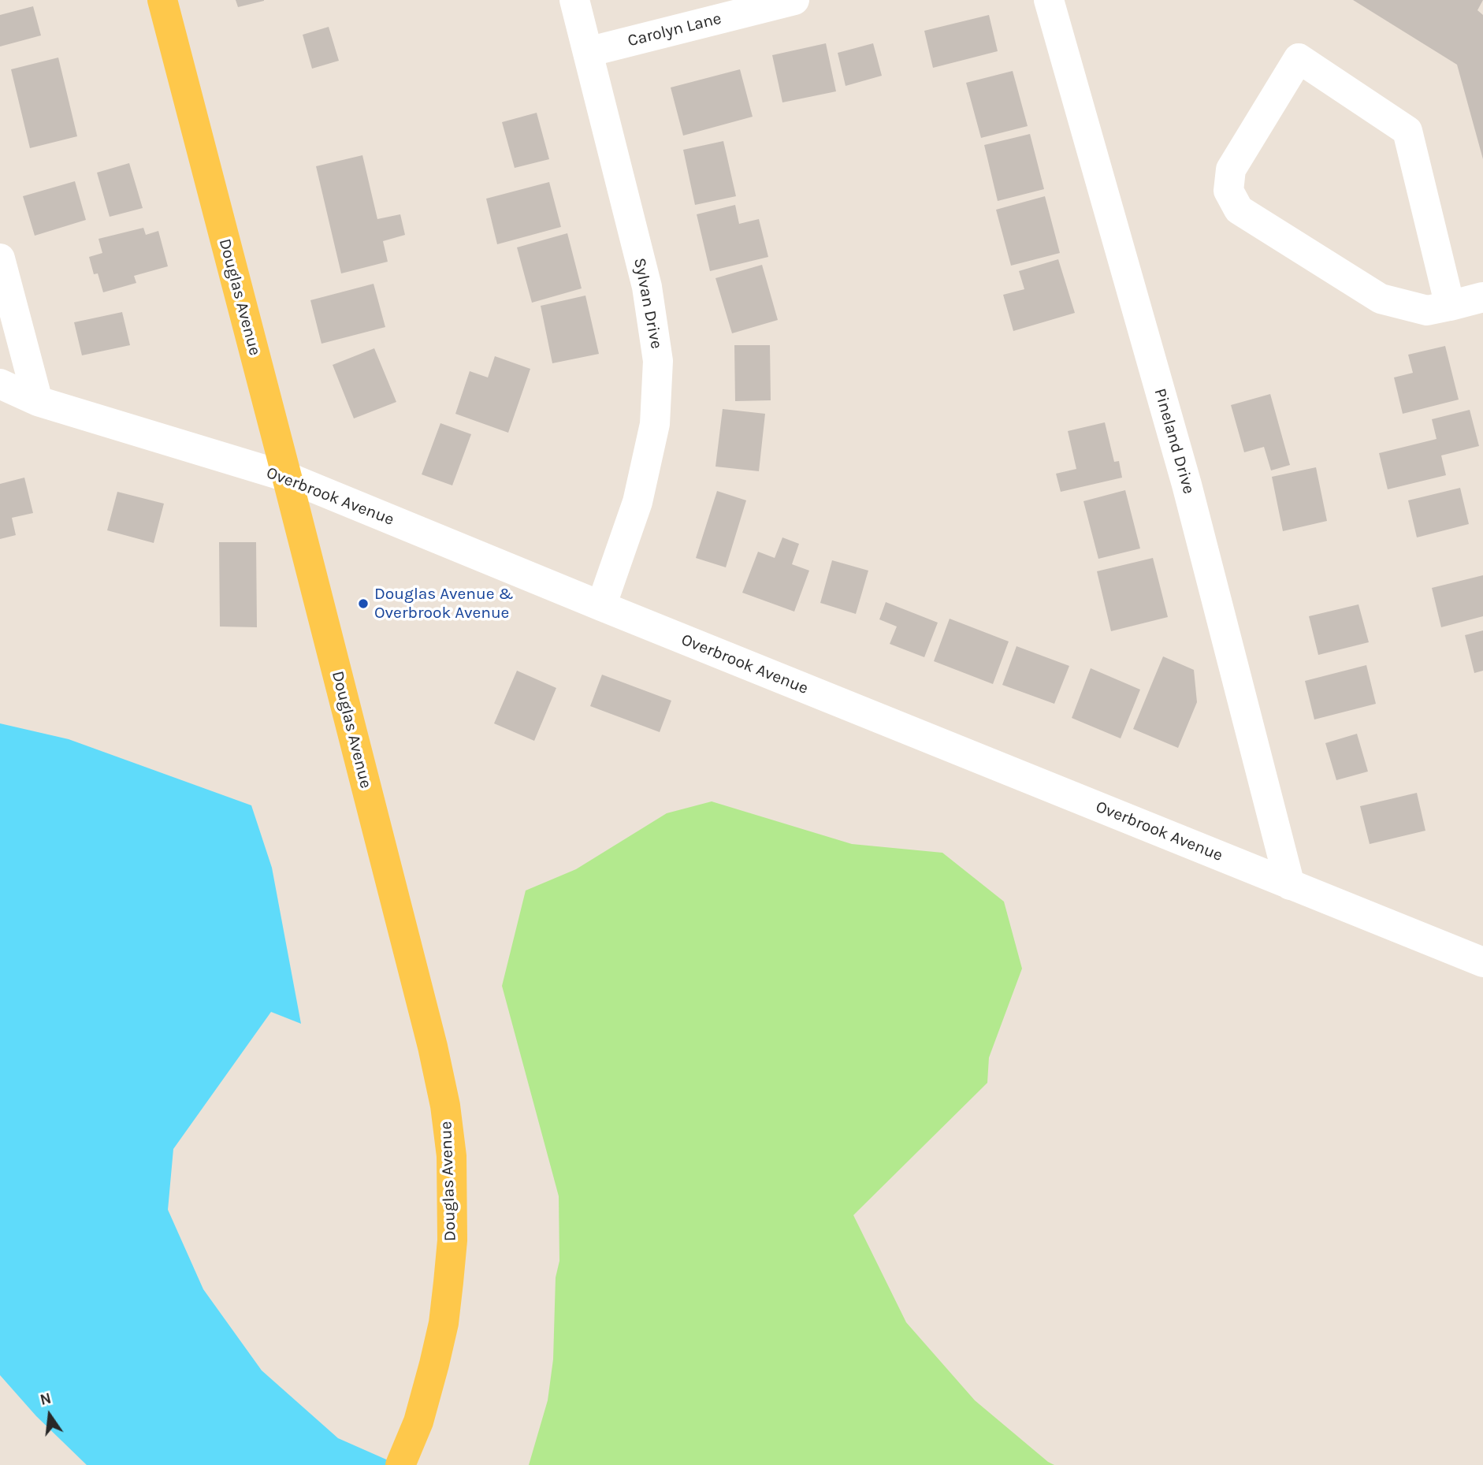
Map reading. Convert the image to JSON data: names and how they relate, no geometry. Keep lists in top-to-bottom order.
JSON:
{
  "streets": {
    "main road": ["Douglas Avenue"],
    "street": [
      "Carolyn Lane",
      "Sylvan Drive",
      "Pineland Drive",
      "Overbrook Avenue"
    ]
  },
  "crossings": [
    ["Carolyn Lane", "Sylvan Drive"],
    ["Douglas Avenue", "Overbrook Avenue"],
    ["Sylvan Drive", "Overbrook Avenue"],
    ["Pineland Drive", "Overbrook Avenue"]
  ],
  "places": ["Douglas Avenue & Overbrook Avenue"],
  "north": "top"
}
